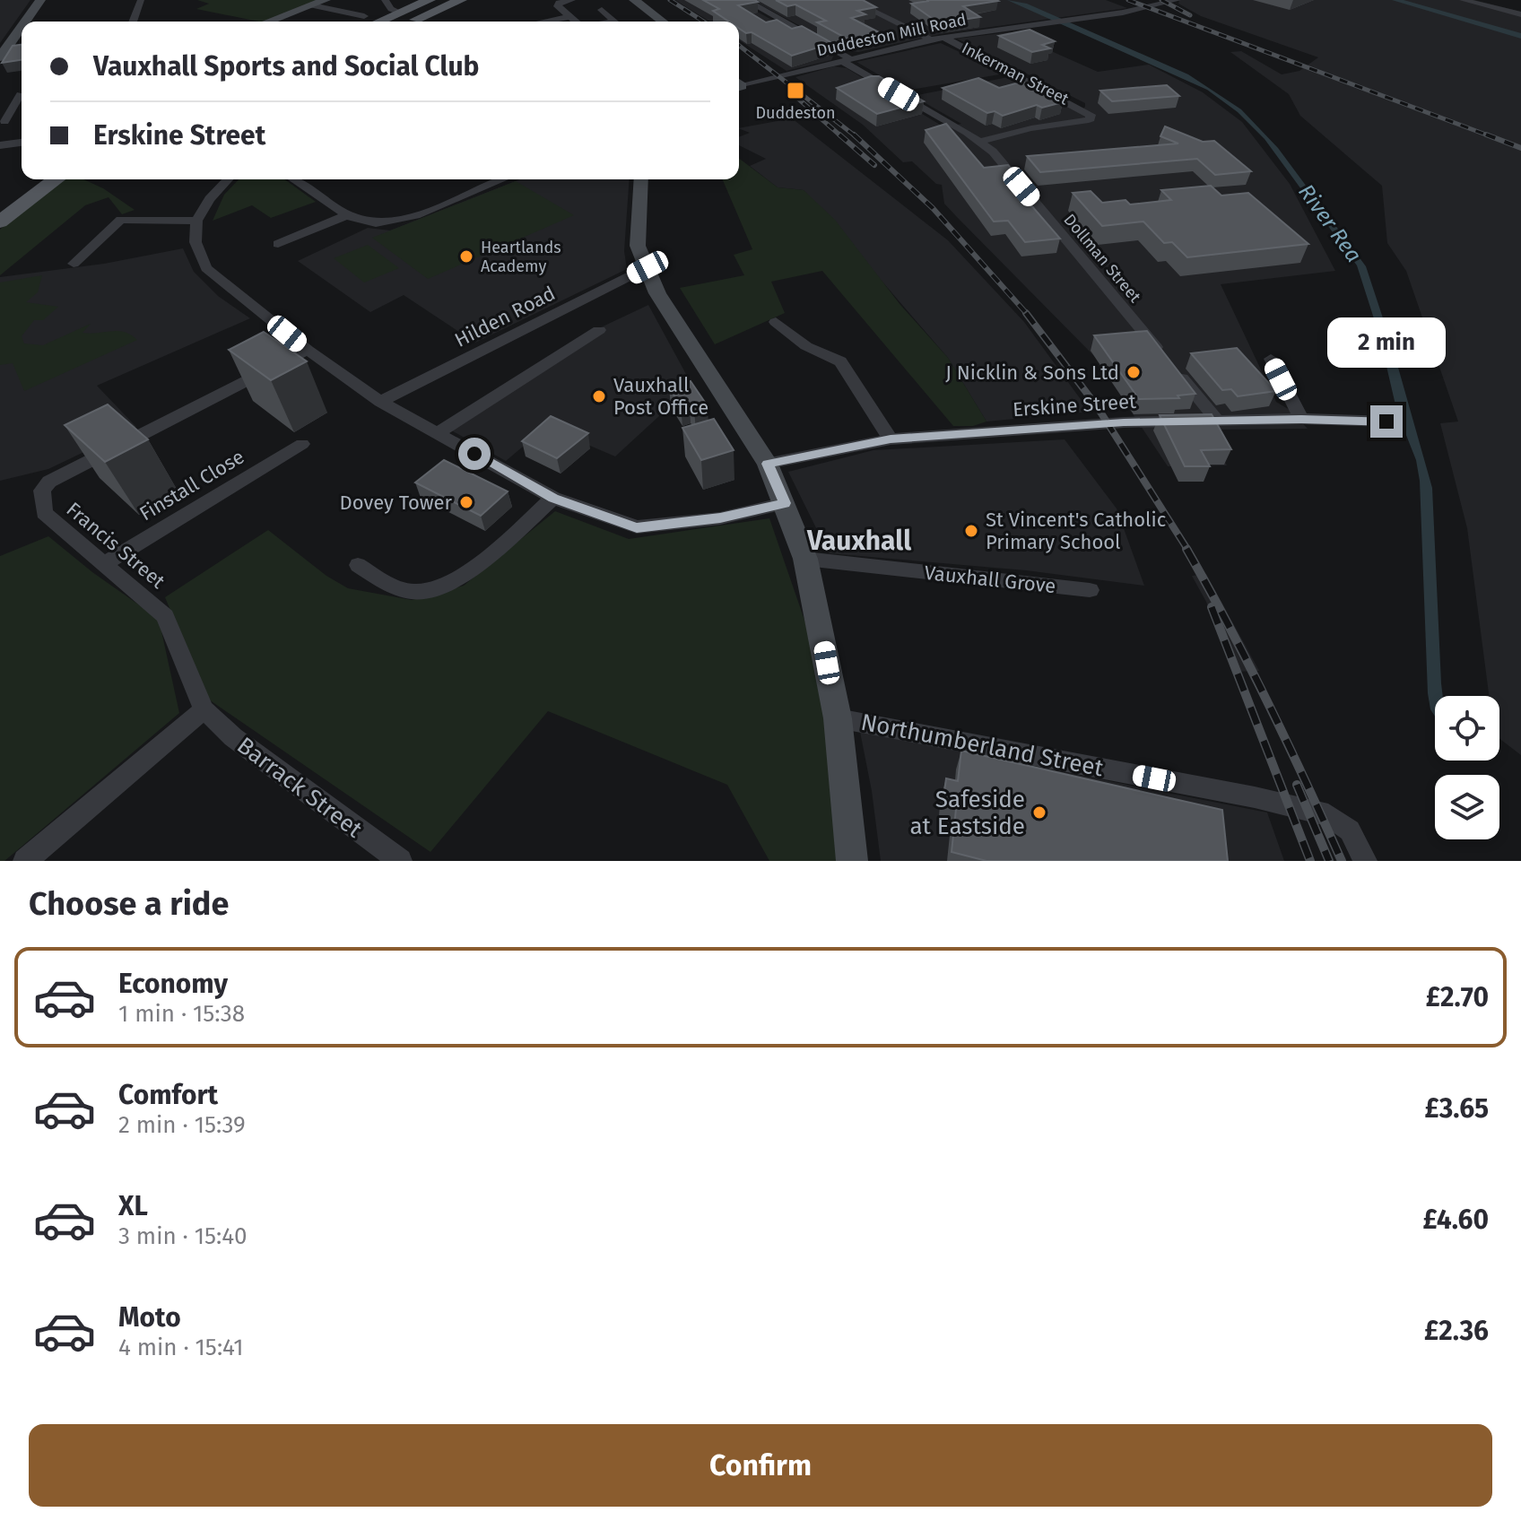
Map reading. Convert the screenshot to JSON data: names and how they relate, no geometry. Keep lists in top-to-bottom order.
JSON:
{
  "streets": {
    "street": [
      "Duddeston Mill Road",
      "Inkerman Street",
      "Dollman Street",
      "Hilden Road",
      "Erskine Street",
      "Finstall Close",
      "Francis Street",
      "Vauxhall Grove",
      "Northumberland Street",
      "Barrack Street"
    ]
  },
  "crossings": [
    ["Duddeston Mill Road", "Inkerman Street"],
    ["Duddeston Mill Road", "Dollman Street"],
    ["Inkerman Street", "Dollman Street"],
    ["Dollman Street", "Erskine Street"],
    ["Finstall Close", "Francis Street"],
    ["Francis Street", "Barrack Street"]
  ],
  "districts": ["Vauxhall"],
  "water": ["River Rea"],
  "places": {
    "transit": ["Duddeston"],
    "other": [
      "Heartlands Academy",
      "J Nicklin & Sons Ltd",
      "Vauxhall Post Office",
      "Dovey Tower",
      "St Vincent's Catholic Primary School",
      "Safeside at Eastside"
    ]
  },
  "page": {
    "banner": ["Vauxhall Sports and Social Club", "Erskine Street"],
    "bubble": "2 min",
    "heading": "Choose a ride",
    "list": [
      {
        "name": "Economy",
        "note": "1 min · 15:38",
        "value": "£2.70"
      },
      {
        "name": "Comfort",
        "note": "2 min · 15:39",
        "value": "£3.65"
      },
      {
        "name": "XL",
        "note": "3 min · 15:40",
        "value": "£4.60"
      },
      {
        "name": "Moto",
        "note": "4 min · 15:41",
        "value": "£2.36"
      }
    ],
    "buttons": "Confirm"
  }
}
